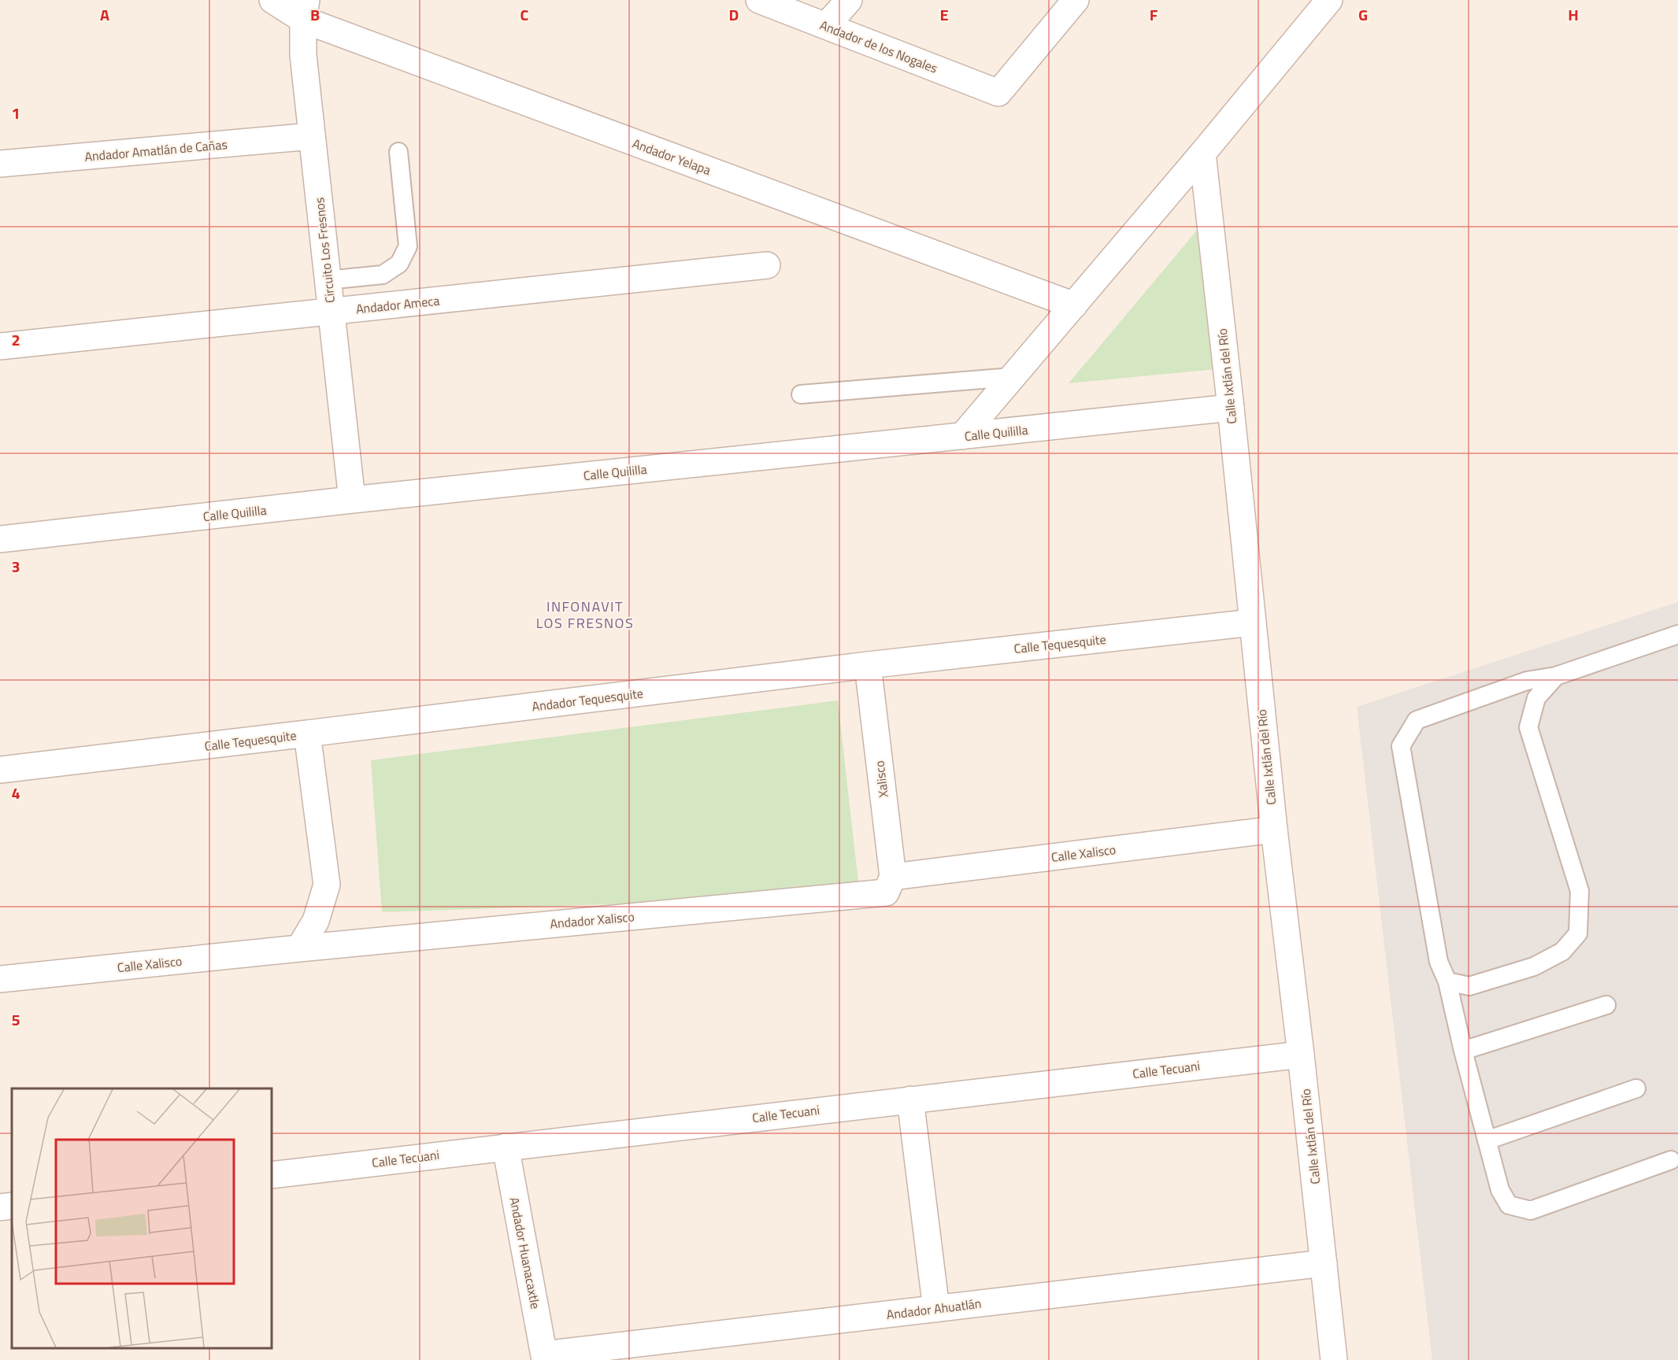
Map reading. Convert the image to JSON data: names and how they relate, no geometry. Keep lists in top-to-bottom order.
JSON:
{
  "streets": {
    "street": [
      "Andador de los Nogales",
      "Andador Amatlán de Cañas",
      "Andador Yelapa",
      "Circuito Los Fresnos",
      "Andador Ameca",
      "Calle Ixtlán del Río",
      "Calle Quililla",
      "Calle Tequesquite",
      "Andador Tequesquite",
      "Xalisco",
      "Calle Xalisco",
      "Andador Xalisco",
      "Calle Tecuani",
      "Andador Huanacaxtle",
      "Andador Ahuatlán"
    ]
  },
  "crossings": [
    ["Andador Amatlán de Cañas", "Circuito Los Fresnos"],
    ["Andador Yelapa", "Circuito Los Fresnos"],
    ["Circuito Los Fresnos", "Andador Ameca"],
    ["Circuito Los Fresnos", "Calle Quililla"],
    ["Calle Ixtlán del Río", "Calle Quililla"],
    ["Calle Ixtlán del Río", "Calle Tequesquite"],
    ["Calle Ixtlán del Río", "Calle Xalisco"],
    ["Calle Ixtlán del Río", "Calle Tecuani"],
    ["Calle Ixtlán del Río", "Andador Ahuatlán"],
    ["Calle Tequesquite", "Andador Tequesquite"],
    ["Calle Tequesquite", "Xalisco"],
    ["Calle Tequesquite", "Calle Xalisco"],
    ["Calle Tequesquite", "Andador Xalisco"],
    ["Andador Tequesquite", "Xalisco"],
    ["Xalisco", "Calle Xalisco"],
    ["Xalisco", "Andador Xalisco"],
    ["Calle Xalisco", "Andador Xalisco"],
    ["Calle Tecuani", "Andador Huanacaxtle"],
    ["Andador Huanacaxtle", "Andador Ahuatlán"]
  ],
  "districts": ["INFONAVIT LOS FRESNOS"],
  "grid": {
    "columns": [
      "A",
      "B",
      "C",
      "D",
      "E",
      "F",
      "G",
      "H"
    ],
    "rows": [
      "1",
      "2",
      "3",
      "4",
      "5"
    ]
  }
}
